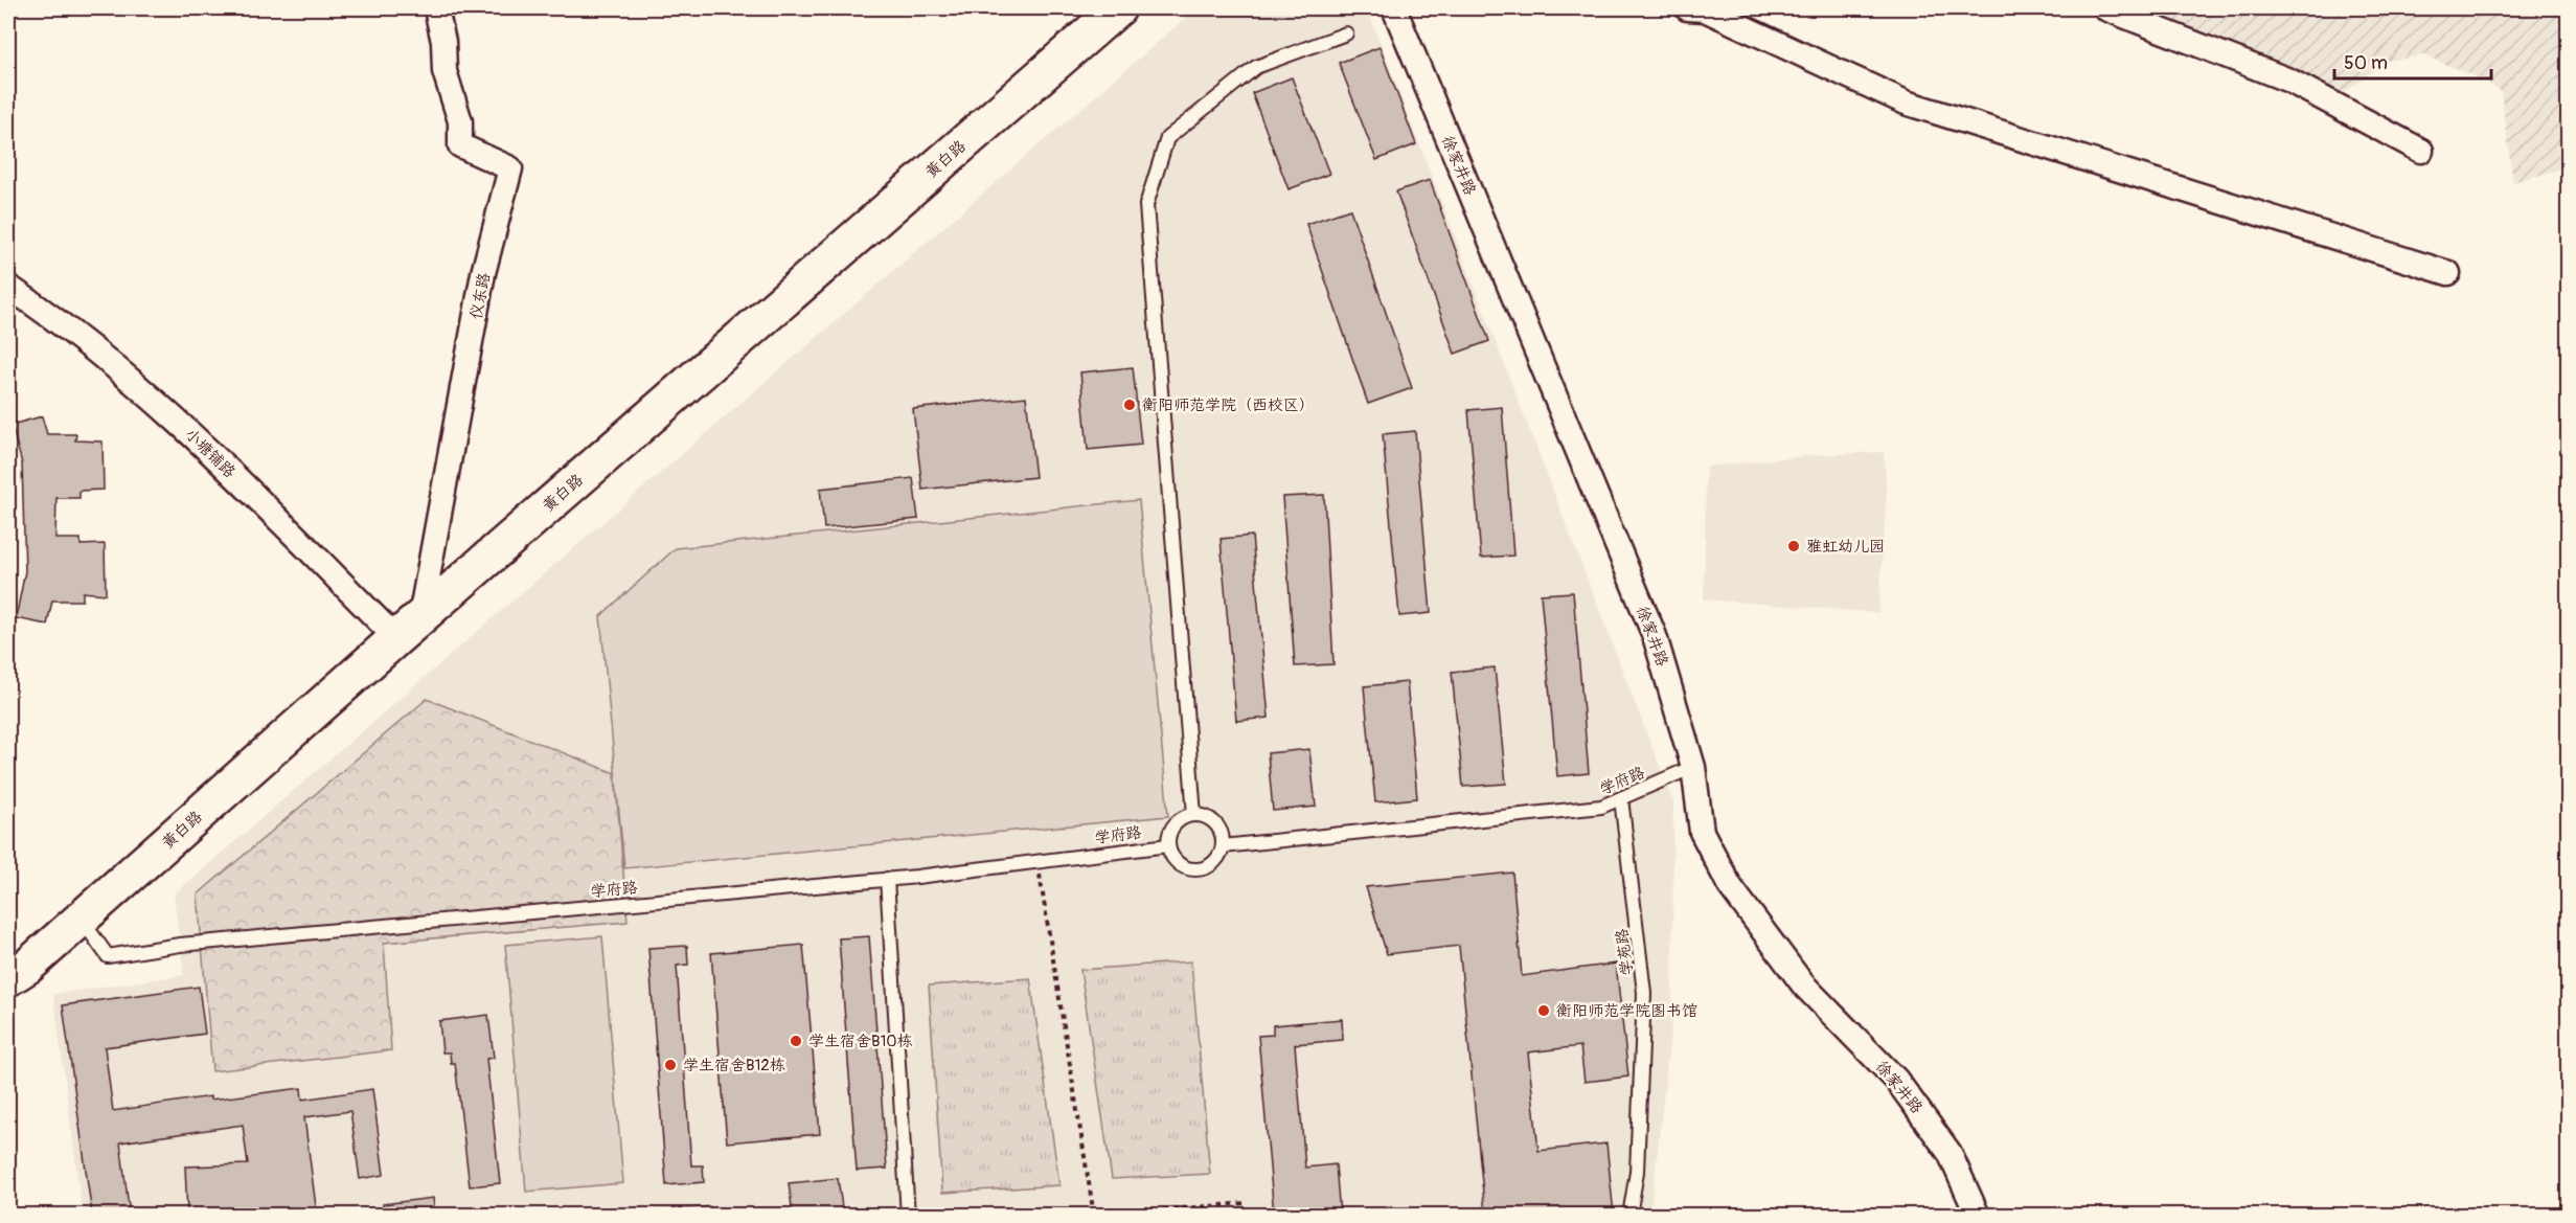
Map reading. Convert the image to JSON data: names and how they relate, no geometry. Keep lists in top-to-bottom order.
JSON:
{
  "streets": {
    "main road": ["黄白路"],
    "street": ["徐家井路", "仪东路", "小塘铺路"],
    "lane": ["学府路", "学苑路"]
  },
  "crossings": [
    ["黄白路", "仪东路"],
    ["黄白路", "小塘铺路"],
    ["黄白路", "学府路"],
    ["徐家井路", "学府路"],
    ["仪东路", "小塘铺路"],
    ["学府路", "学苑路"]
  ],
  "places": [
    "衡阳师范学院（西校区）",
    "雅虹幼儿园",
    "衡阳师范学院图书馆",
    "学生宿舍B10栋",
    "学生宿舍B12栋"
  ],
  "scale_bar": "50 m"
}
